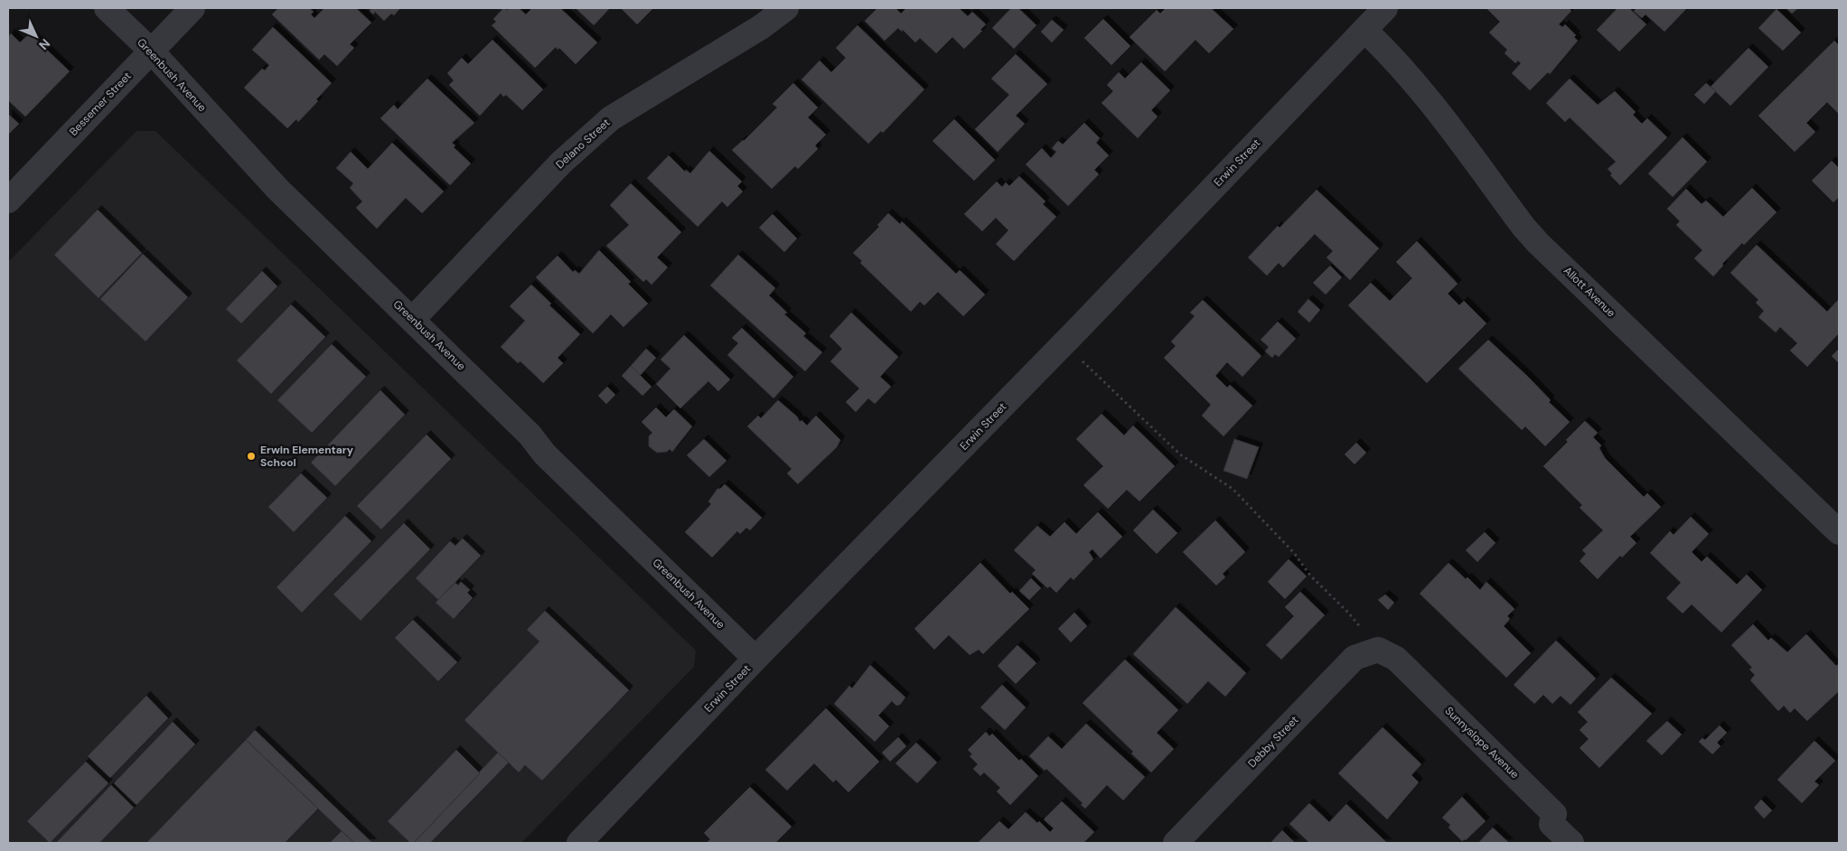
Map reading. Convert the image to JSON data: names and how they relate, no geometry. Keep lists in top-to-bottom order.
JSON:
{
  "streets": {
    "street": [
      "Greenbush Avenue",
      "Bessemer Street",
      "Delano Street",
      "Erwin Street",
      "Allott Avenue",
      "Debby Street",
      "Sunnyslope Avenue"
    ]
  },
  "crossings": [
    ["Greenbush Avenue", "Bessemer Street"],
    ["Greenbush Avenue", "Delano Street"],
    ["Greenbush Avenue", "Erwin Street"],
    ["Erwin Street", "Allott Avenue"],
    ["Debby Street", "Sunnyslope Avenue"]
  ],
  "places": ["Erwin Elementary School"],
  "north": "bottom right"
}
